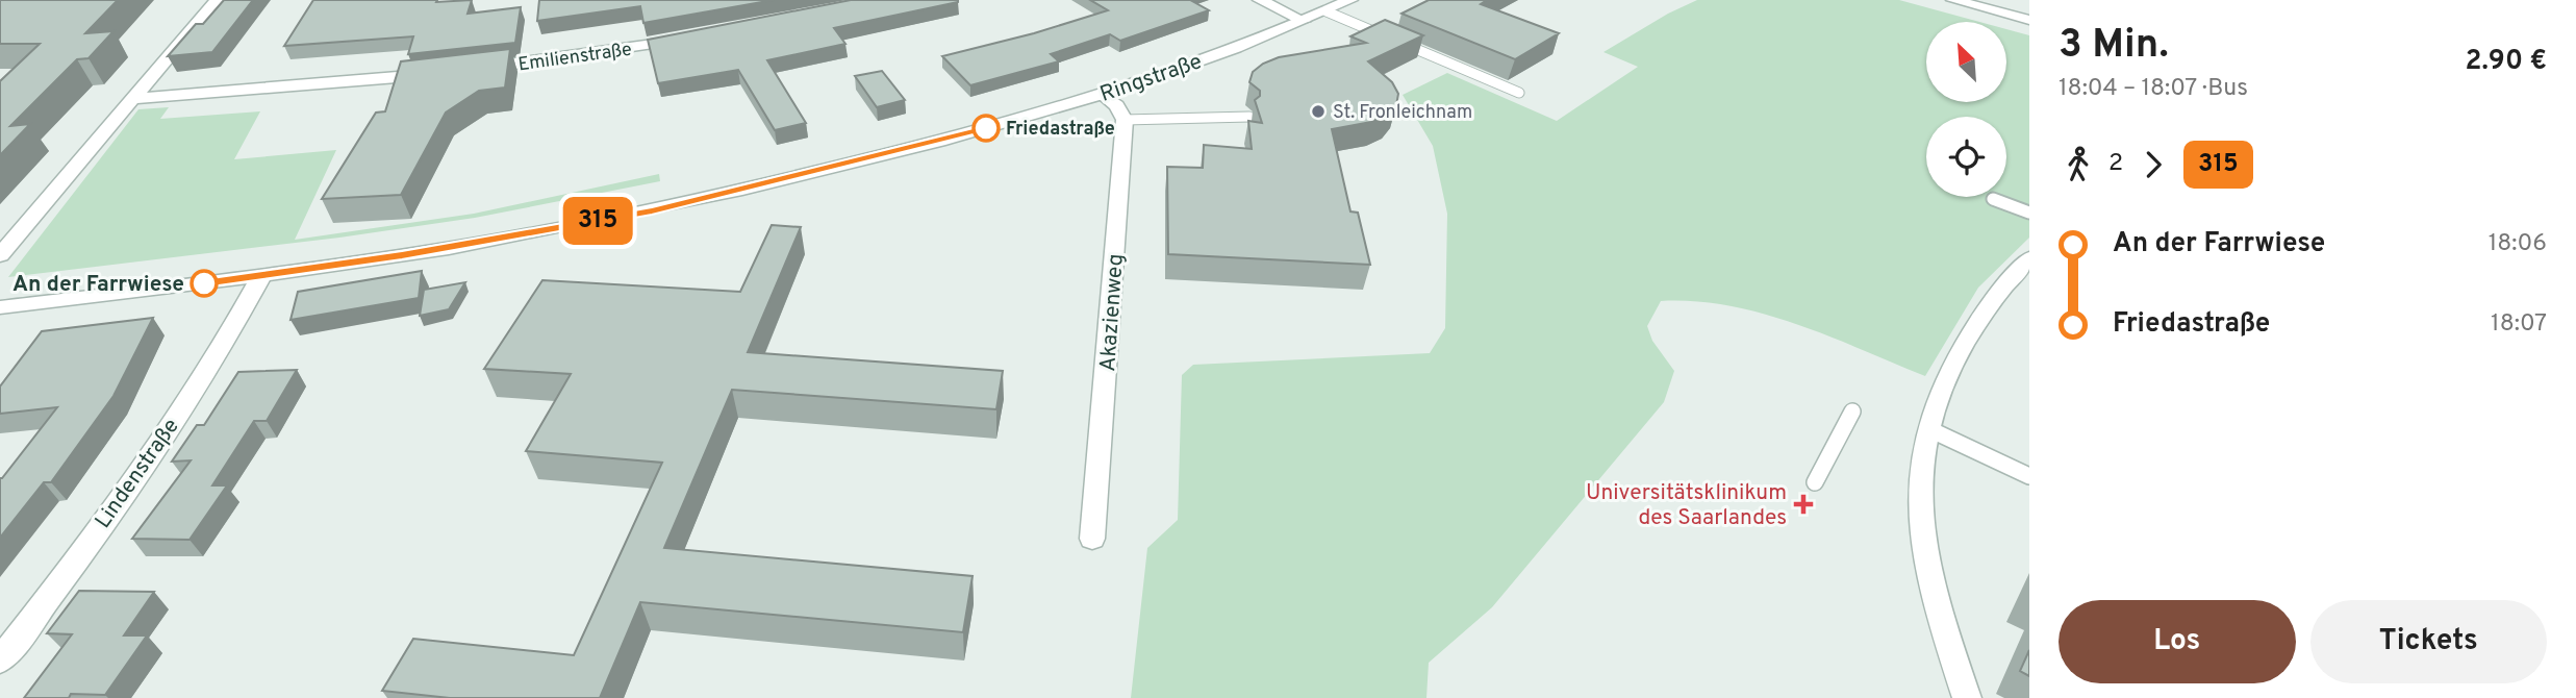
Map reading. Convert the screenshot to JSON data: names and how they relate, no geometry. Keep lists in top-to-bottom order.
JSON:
{
  "streets": {
    "street": [
      "Emilienstraße",
      "Ringstraße",
      "Akazienweg",
      "Lindenstraße"
    ]
  },
  "crossings": [
    ["Ringstraße", "Lindenstraße"]
  ],
  "places": {
    "other": ["St. Fronleichnam", "Friedastraße", "An der Farrwiese"],
    "health": ["Universitätsklinikum des Saarlandes"]
  },
  "lines": ["bus line 315"],
  "north": "top left",
  "page": {
    "on_map": "315",
    "heading": ["3 Min.", "18:04 – 18:07 · Bus", "2.90 €"],
    "legs": ["2", "315"],
    "list": [
      {
        "name": "An der Farrwiese",
        "value": "18:06"
      },
      {
        "name": "Friedastraße",
        "value": "18:07"
      }
    ],
    "buttons": ["Los", "Tickets"]
  }
}
